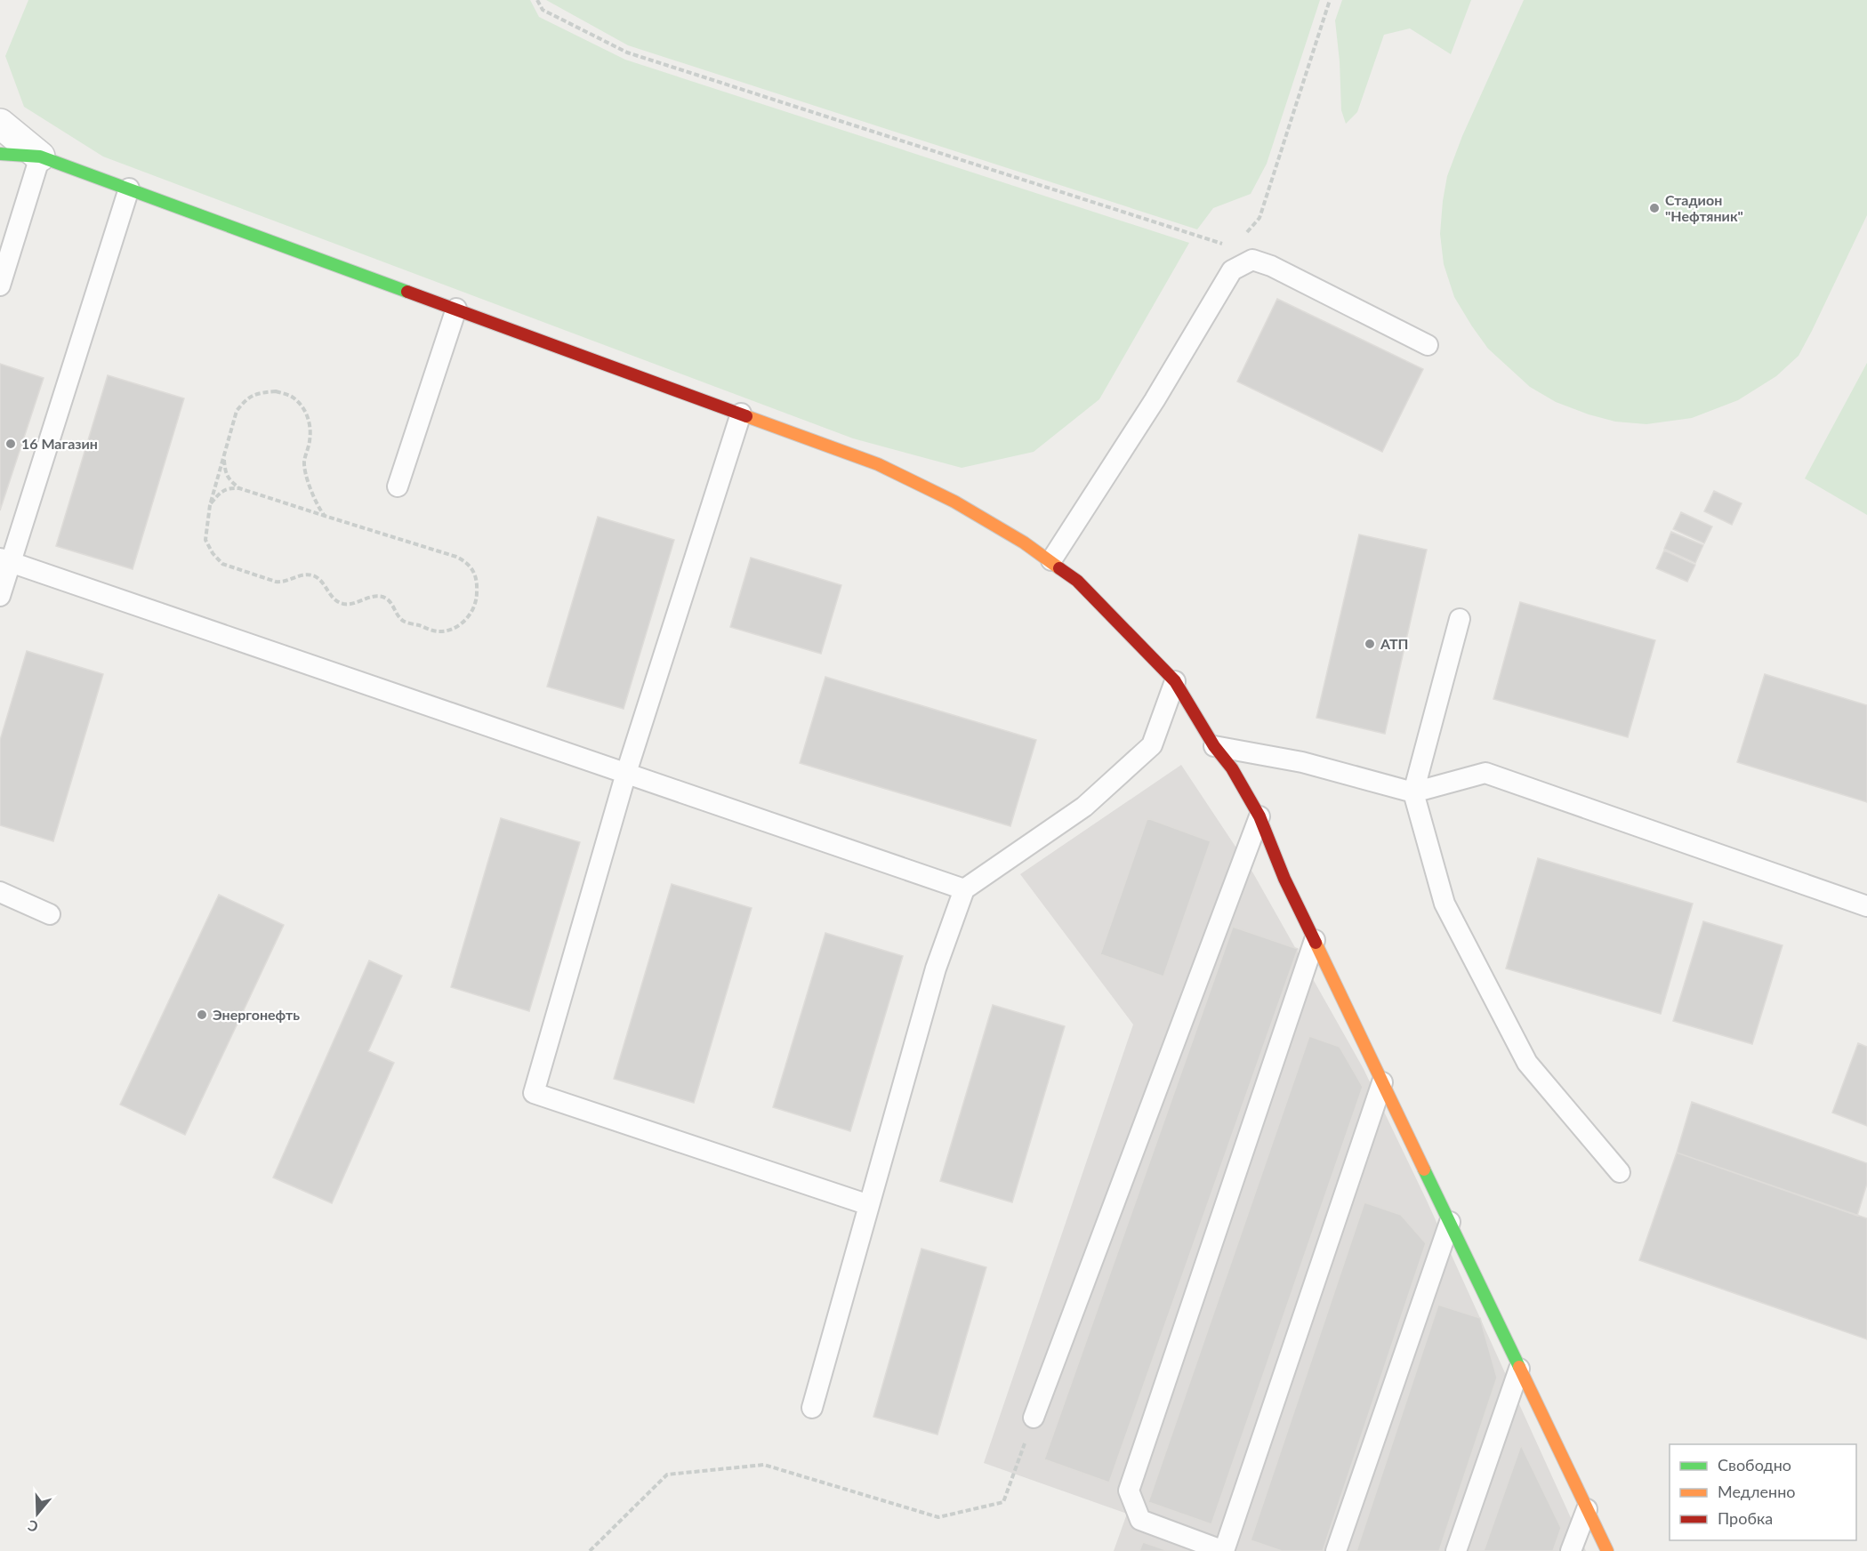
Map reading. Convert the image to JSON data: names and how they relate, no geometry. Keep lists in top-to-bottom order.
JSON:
{
  "places": [
    "Стадион \"Нефтяник\"",
    "16 Магазин",
    "АТП",
    "Энергонефть"
  ],
  "legend": ["Свободно", "Медленно", "Пробка"],
  "north": "bottom"
}
